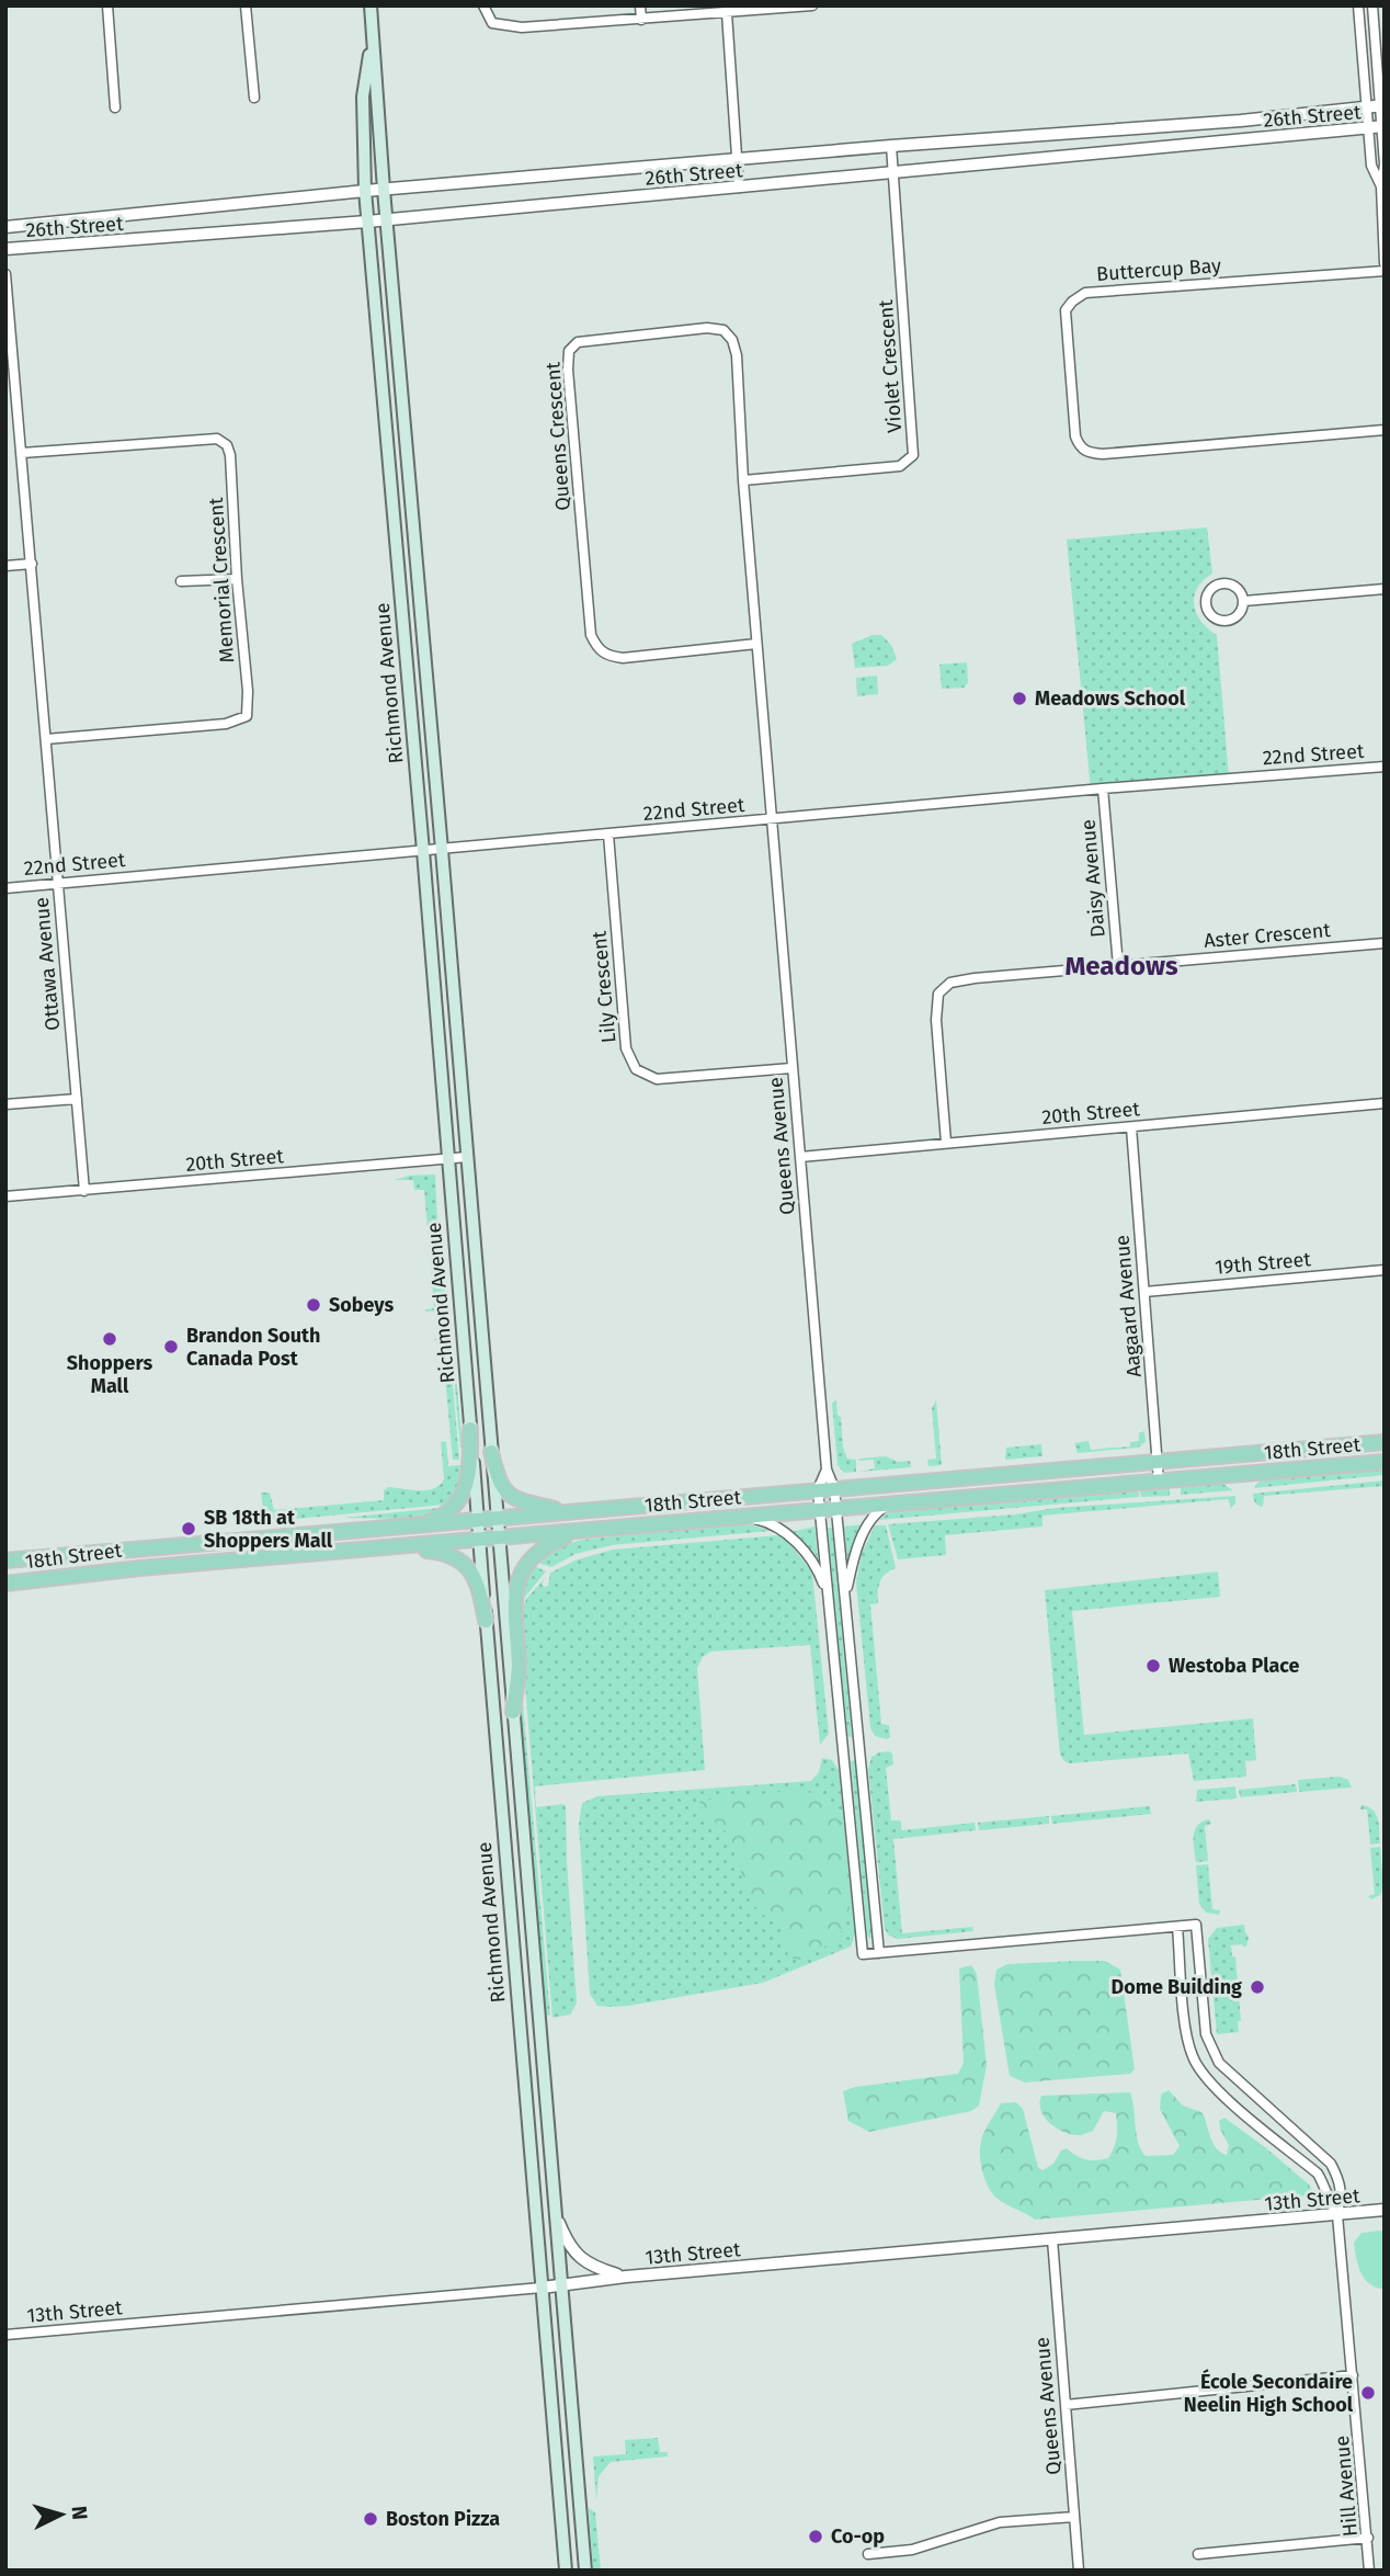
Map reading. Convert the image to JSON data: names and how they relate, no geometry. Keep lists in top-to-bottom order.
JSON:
{
  "streets": {
    "main road": ["Richmond Avenue", "18th Street"],
    "street": [
      "26th Street",
      "Buttercup Bay",
      "Violet Crescent",
      "Queens Crescent",
      "Memorial Crescent",
      "22nd Street",
      "Daisy Avenue",
      "Aster Crescent",
      "Ottawa Avenue",
      "Lily Crescent",
      "20th Street",
      "Queens Avenue",
      "19th Street",
      "Aagaard Avenue",
      "13th Street",
      "Hill Avenue"
    ]
  },
  "crossings": [
    ["26th Street", "Violet Crescent"],
    ["26th Street", "Richmond Avenue"],
    ["Violet Crescent", "Queens Crescent"],
    ["Queens Crescent", "22nd Street"],
    ["Queens Crescent", "Queens Avenue"],
    ["Memorial Crescent", "Ottawa Avenue"],
    ["Richmond Avenue", "22nd Street"],
    ["Richmond Avenue", "20th Street"],
    ["Richmond Avenue", "18th Street"],
    ["Richmond Avenue", "13th Street"],
    ["22nd Street", "Daisy Avenue"],
    ["22nd Street", "Ottawa Avenue"],
    ["22nd Street", "Lily Crescent"],
    ["22nd Street", "Queens Avenue"],
    ["Daisy Avenue", "Aster Crescent"],
    ["Aster Crescent", "20th Street"],
    ["Ottawa Avenue", "20th Street"],
    ["Lily Crescent", "Queens Avenue"],
    ["20th Street", "Queens Avenue"],
    ["20th Street", "Aagaard Avenue"],
    ["Queens Avenue", "13th Street"],
    ["19th Street", "Aagaard Avenue"],
    ["Aagaard Avenue", "18th Street"],
    ["13th Street", "Hill Avenue"]
  ],
  "districts": ["Meadows"],
  "places": [
    "Meadows School",
    "Sobeys",
    "Shoppers Mall",
    "Brandon South Canada Post",
    "SB 18th at Shoppers Mall",
    "Westoba Place",
    "Dome Building",
    "École Secondaire Neelin High School",
    "Boston Pizza",
    "Co-op"
  ],
  "north": "right"
}
